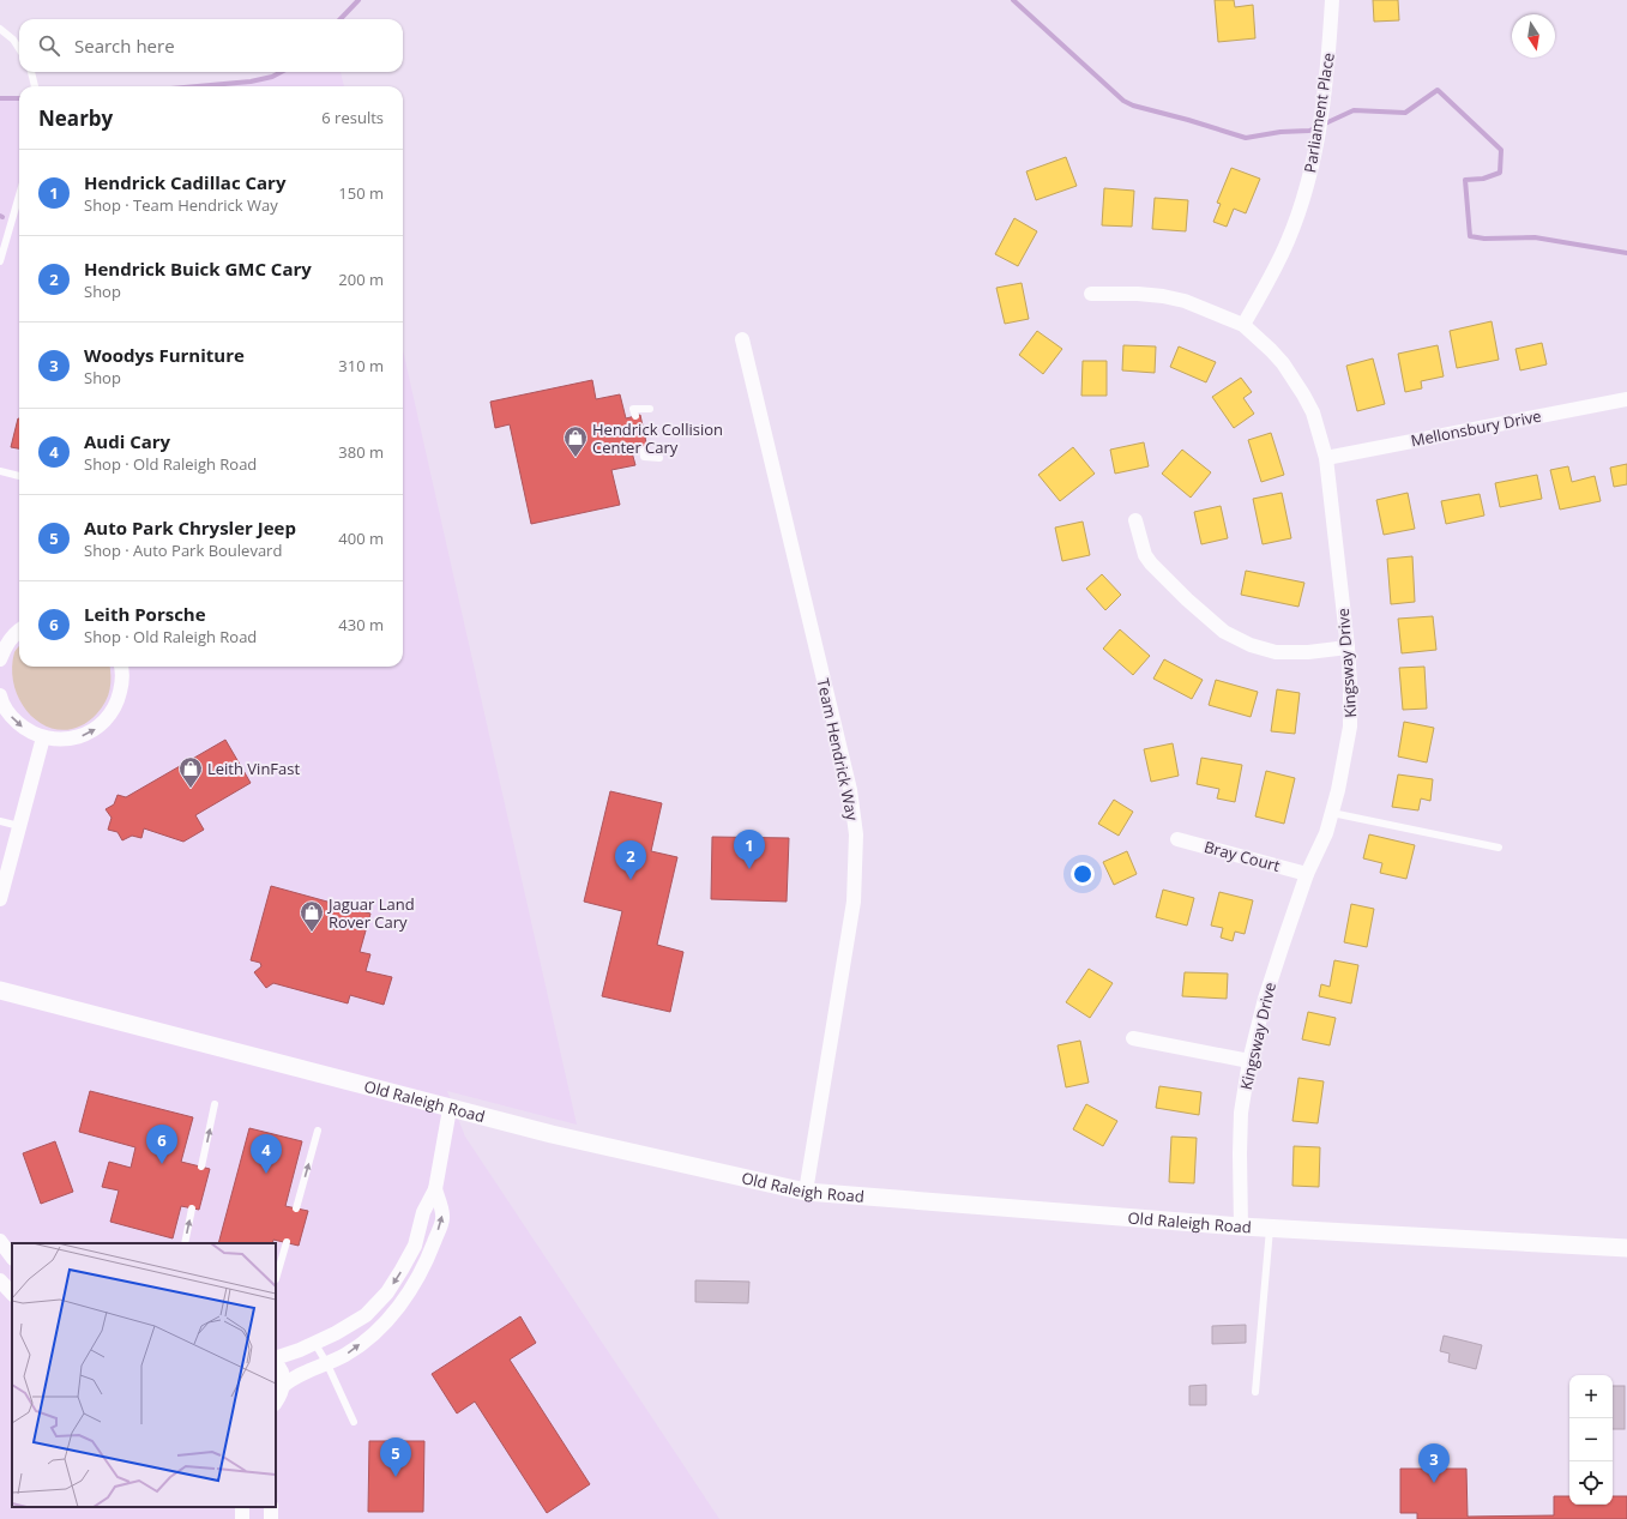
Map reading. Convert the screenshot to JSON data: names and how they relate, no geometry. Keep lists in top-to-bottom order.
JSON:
{
  "streets": {
    "street": [
      "Parliament Place",
      "Mellonsbury Drive",
      "Kingsway Drive",
      "Team Hendrick Way",
      "Bray Court",
      "Old Raleigh Road"
    ]
  },
  "crossings": [
    ["Parliament Place", "Kingsway Drive"],
    ["Mellonsbury Drive", "Kingsway Drive"],
    ["Kingsway Drive", "Bray Court"],
    ["Kingsway Drive", "Old Raleigh Road"],
    ["Team Hendrick Way", "Old Raleigh Road"]
  ],
  "places": {
    "shop": ["Hendrick Collision Center Cary", "Leith VinFast", "Jaguar Land Rover Cary"]
  },
  "north": "bottom",
  "page": {
    "search": "Search here",
    "heading": ["Nearby", "6 results"],
    "list": [
      {
        "mark": "1",
        "name": "Hendrick Cadillac Cary",
        "note": "Shop · Team Hendrick Way",
        "value": "150 m"
      },
      {
        "mark": "2",
        "name": "Hendrick Buick GMC Cary",
        "note": "Shop",
        "value": "200 m"
      },
      {
        "mark": "3",
        "name": "Woodys Furniture",
        "note": "Shop",
        "value": "310 m"
      },
      {
        "mark": "4",
        "name": "Audi Cary",
        "note": "Shop · Old Raleigh Road",
        "value": "380 m"
      },
      {
        "mark": "5",
        "name": "Auto Park Chrysler Jeep",
        "note": "Shop · Auto Park Boulevard",
        "value": "400 m"
      },
      {
        "mark": "6",
        "name": "Leith Porsche",
        "note": "Shop · Old Raleigh Road",
        "value": "430 m"
      }
    ],
    "pins": [
      "1",
      "2",
      "6",
      "4",
      "5",
      "3"
    ],
    "map_buttons": ["+", "−"]
  }
}
